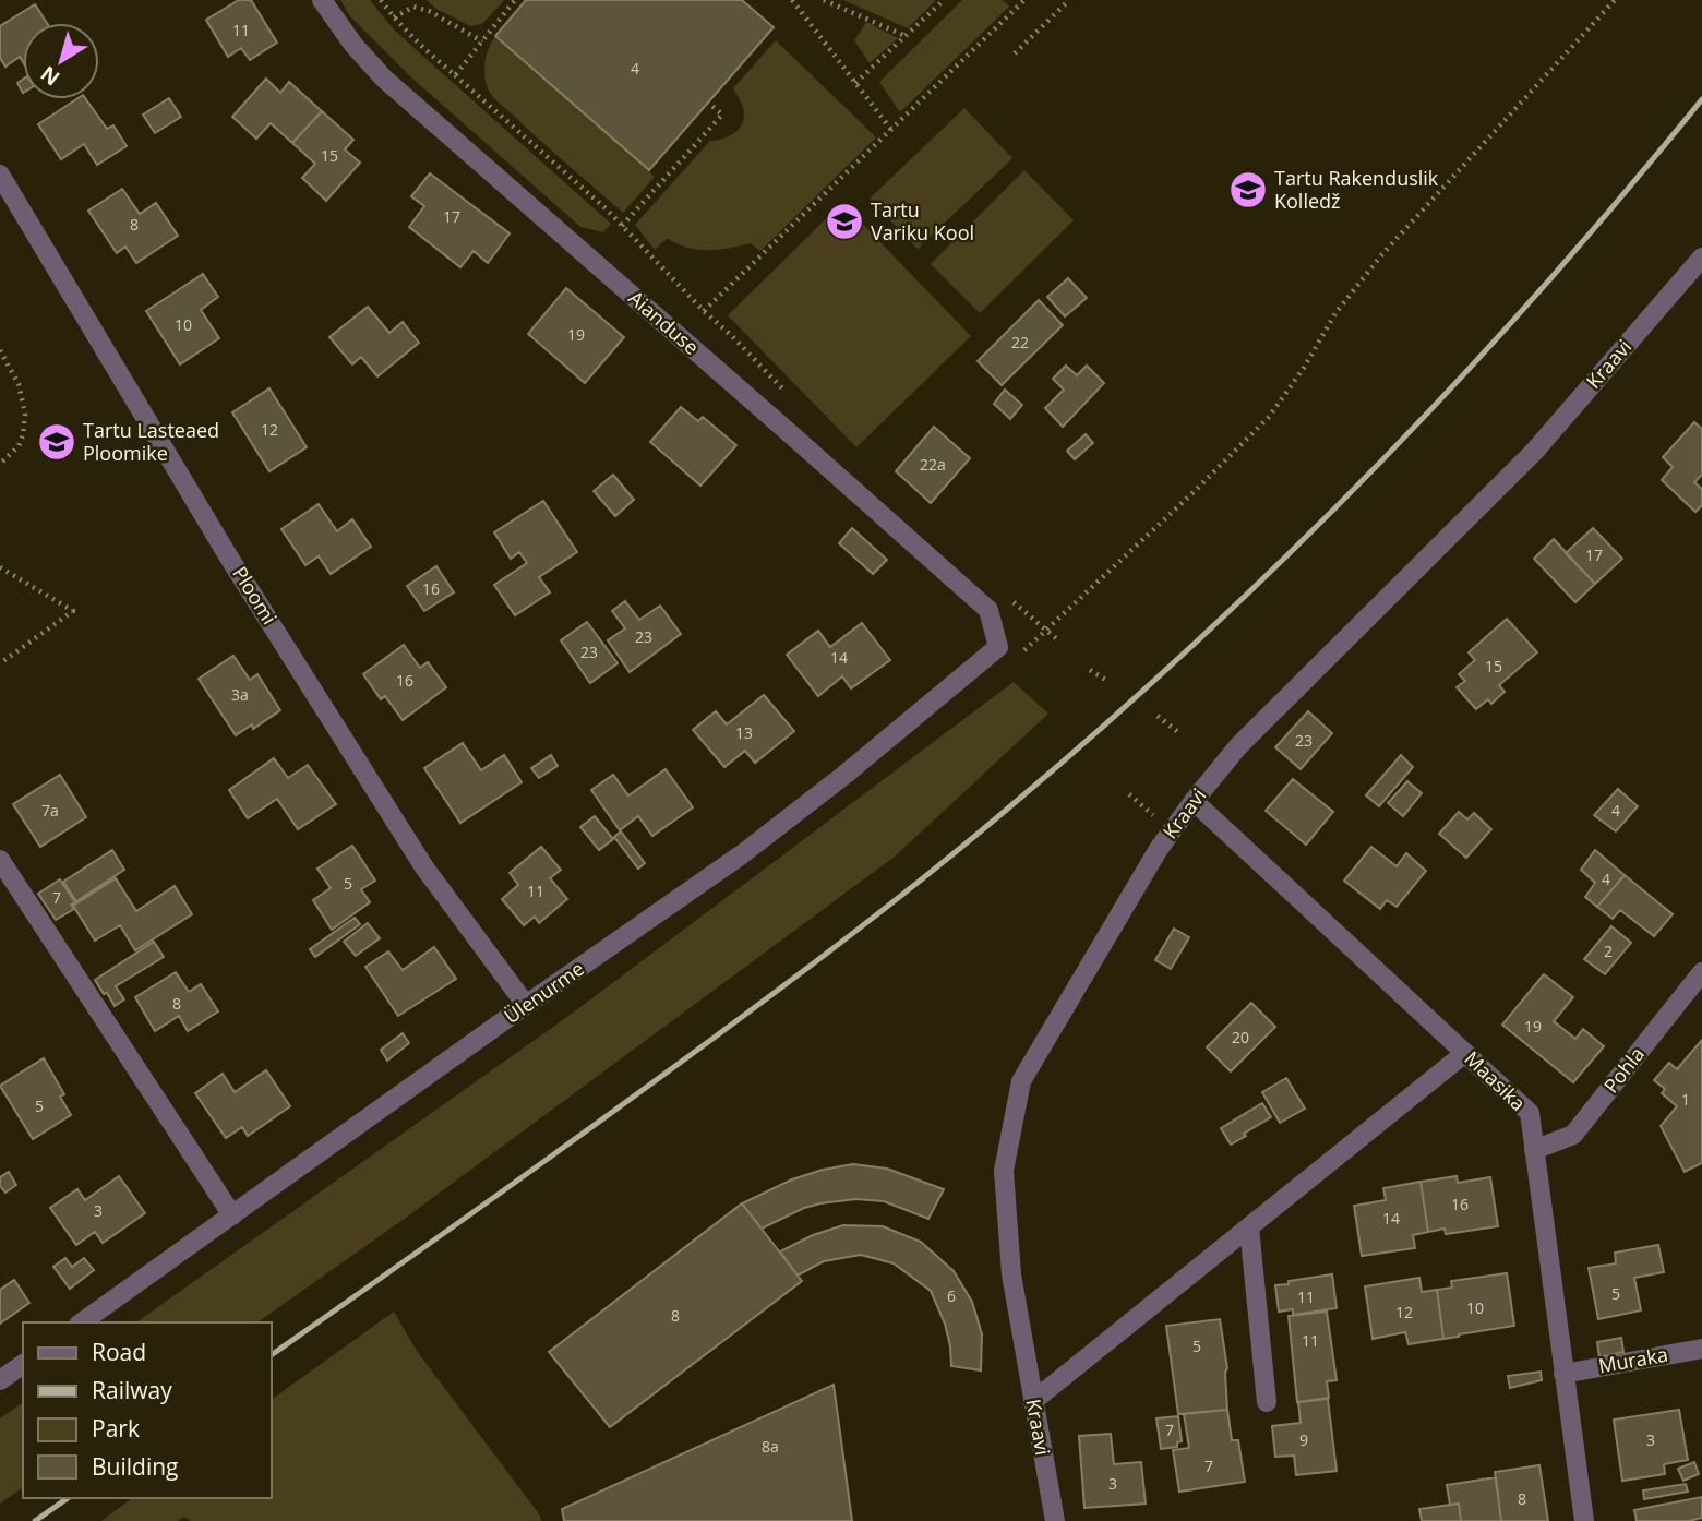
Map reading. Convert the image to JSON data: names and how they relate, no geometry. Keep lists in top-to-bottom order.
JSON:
{
  "streets": {
    "street": [
      "Aianduse",
      "Kraavi",
      "Ploomi",
      "Ülenurme",
      "Pohla",
      "Maasika",
      "Muraka"
    ]
  },
  "crossings": [
    ["Aianduse", "Ülenurme"],
    ["Kraavi", "Maasika"],
    ["Ploomi", "Ülenurme"],
    ["Pohla", "Maasika"],
    ["Maasika", "Muraka"]
  ],
  "places": {
    "school or university": ["Tartu Rakenduslik Kolledž", "Tartu Variku Kool", "Tartu Lasteaed Ploomike"]
  },
  "house_numbers": [
    "11",
    "4",
    "15",
    "17",
    "8",
    "10",
    "19",
    "22",
    "12",
    "22a",
    "17",
    "16",
    "23",
    "23",
    "14",
    "15",
    "16",
    "3a",
    "13",
    "23",
    "7a",
    "4",
    "4",
    "5",
    "11",
    "7",
    "2",
    "8",
    "19",
    "20",
    "1",
    "5",
    "16",
    "3",
    "14",
    "5",
    "6",
    "11",
    "10",
    "12",
    "8",
    "11",
    "5",
    "7",
    "9",
    "3",
    "8a",
    "7",
    "3",
    "8"
  ],
  "legend": [
    "Road",
    "Railway",
    "Park",
    "Building"
  ],
  "north": "bottom left"
}
